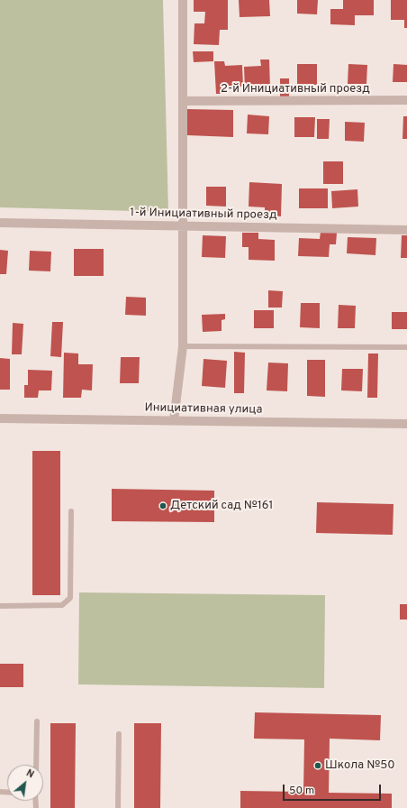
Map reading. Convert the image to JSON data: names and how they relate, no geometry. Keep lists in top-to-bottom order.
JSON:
{
  "streets": {
    "street": ["2-й Инициативный проезд", "1-й Инициативный проезд", "Инициативная улица"]
  },
  "places": ["Детский сад №161", "Школа №50"],
  "scale_bar": "50 m",
  "north": "top right"
}
